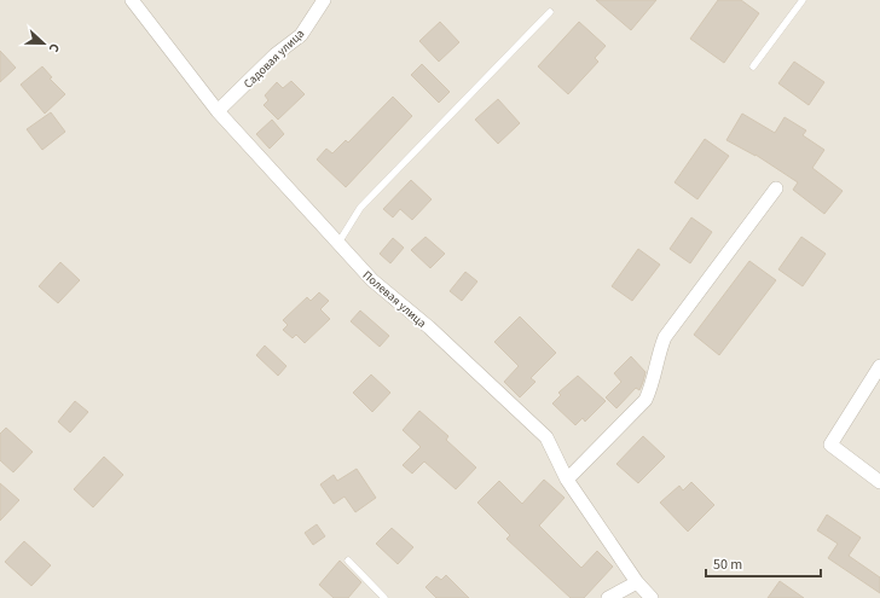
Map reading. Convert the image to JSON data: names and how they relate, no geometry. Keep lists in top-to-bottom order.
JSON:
{
  "streets": {
    "street": ["Садовая улица", "Полевая улица"]
  },
  "crossings": [
    ["Садовая улица", "Полевая улица"]
  ],
  "scale_bar": "50 m",
  "north": "right"
}
